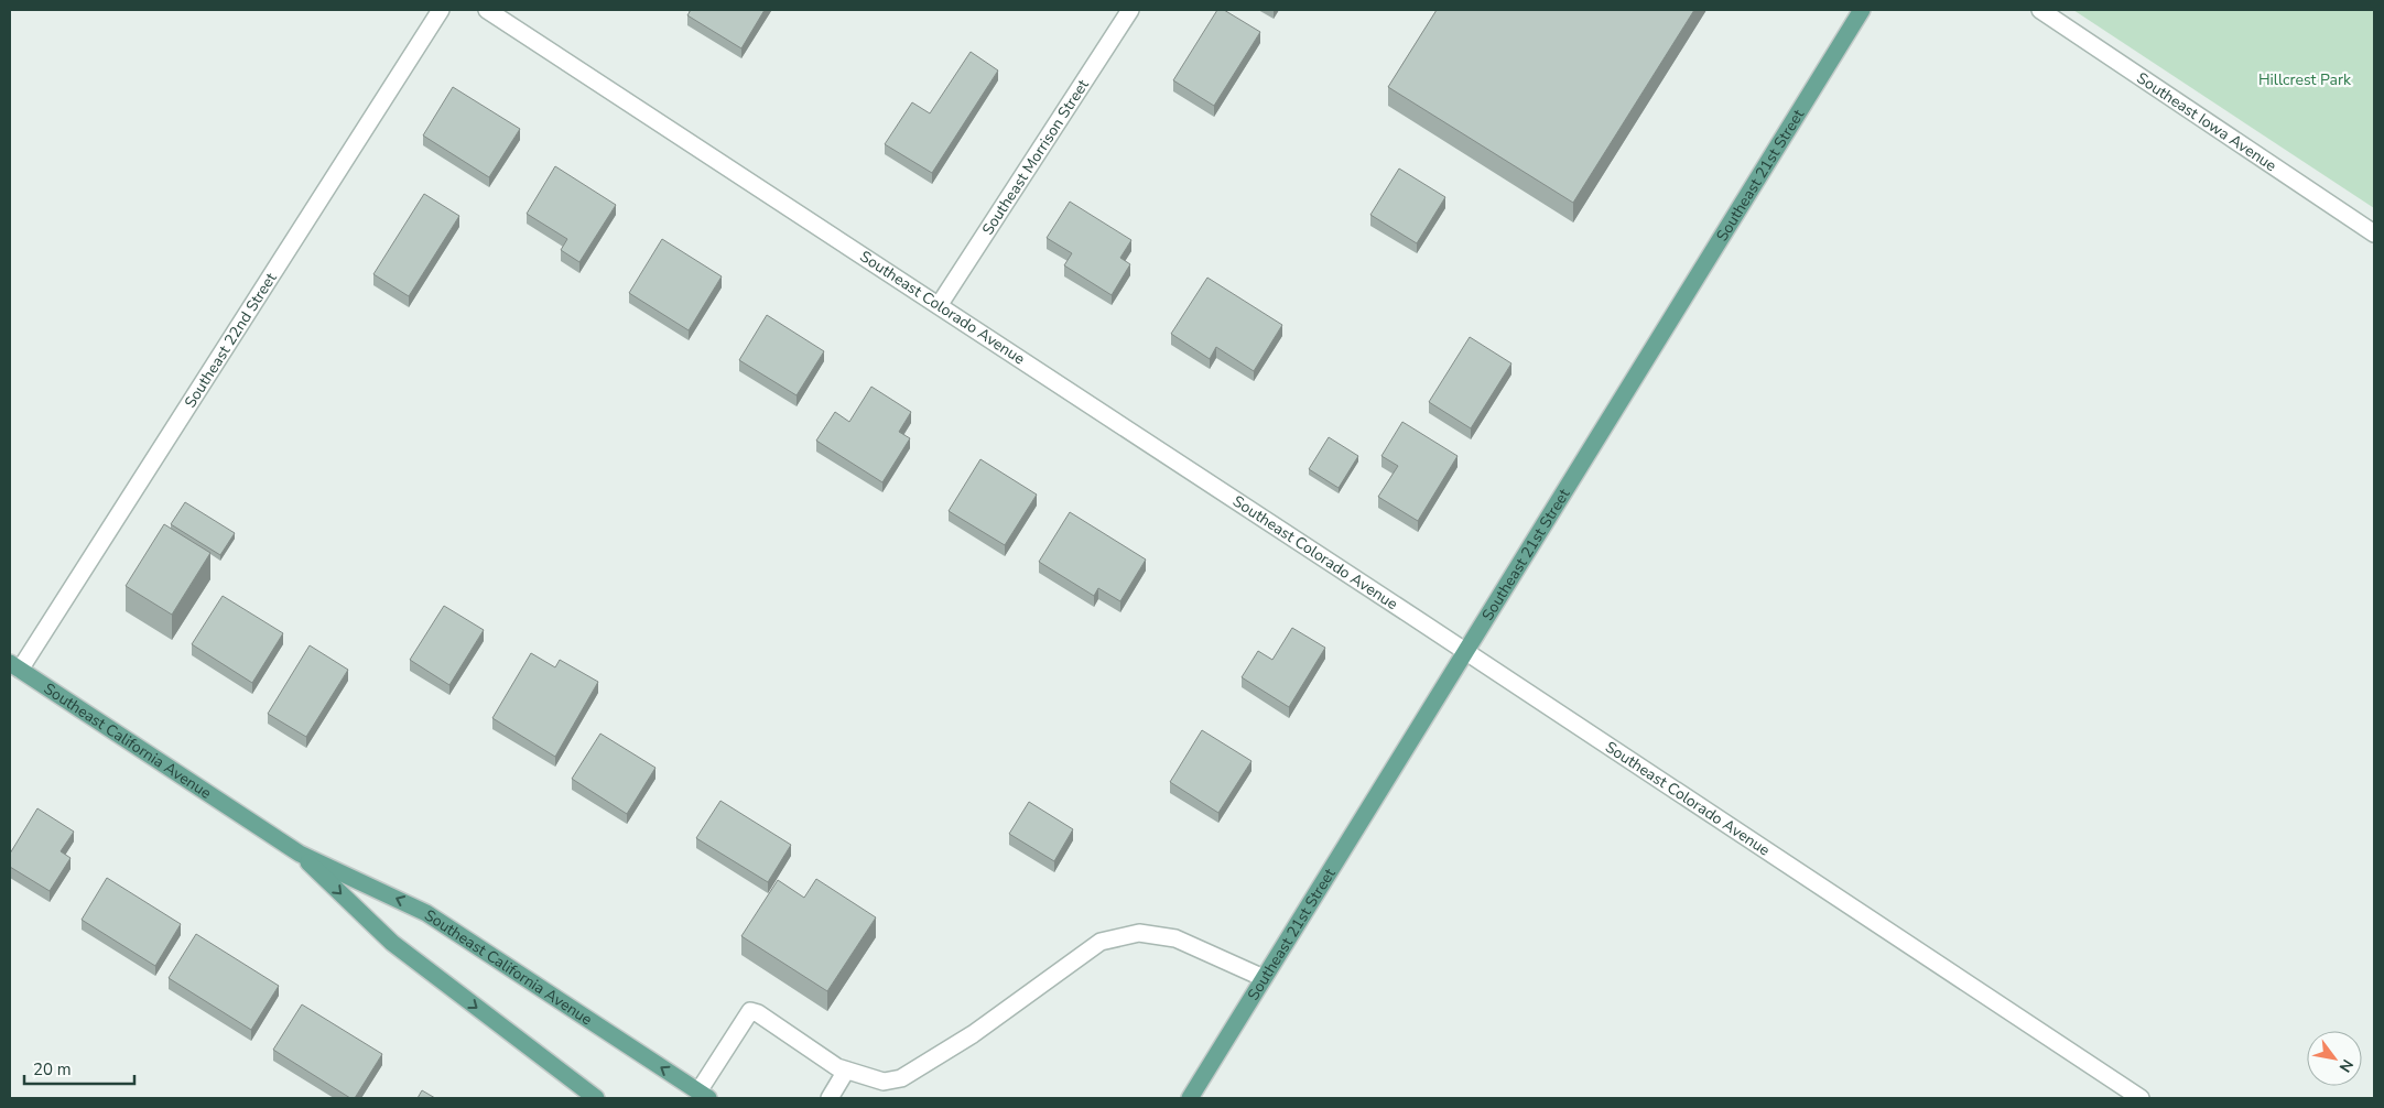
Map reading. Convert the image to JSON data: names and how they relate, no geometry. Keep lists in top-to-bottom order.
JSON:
{
  "streets": {
    "main road": ["Southeast 21st Street", "Southeast California Avenue"],
    "street": [
      "Southeast Iowa Avenue",
      "Southeast Morrison Street",
      "Southeast Colorado Avenue",
      "Southeast 22nd Street"
    ]
  },
  "crossings": [
    ["Southeast Morrison Street", "Southeast Colorado Avenue"],
    ["Southeast 21st Street", "Southeast Colorado Avenue"],
    ["Southeast 22nd Street", "Southeast California Avenue"]
  ],
  "parks": ["Hillcrest Park"],
  "scale_bar": "20 m",
  "north": "bottom right"
}
